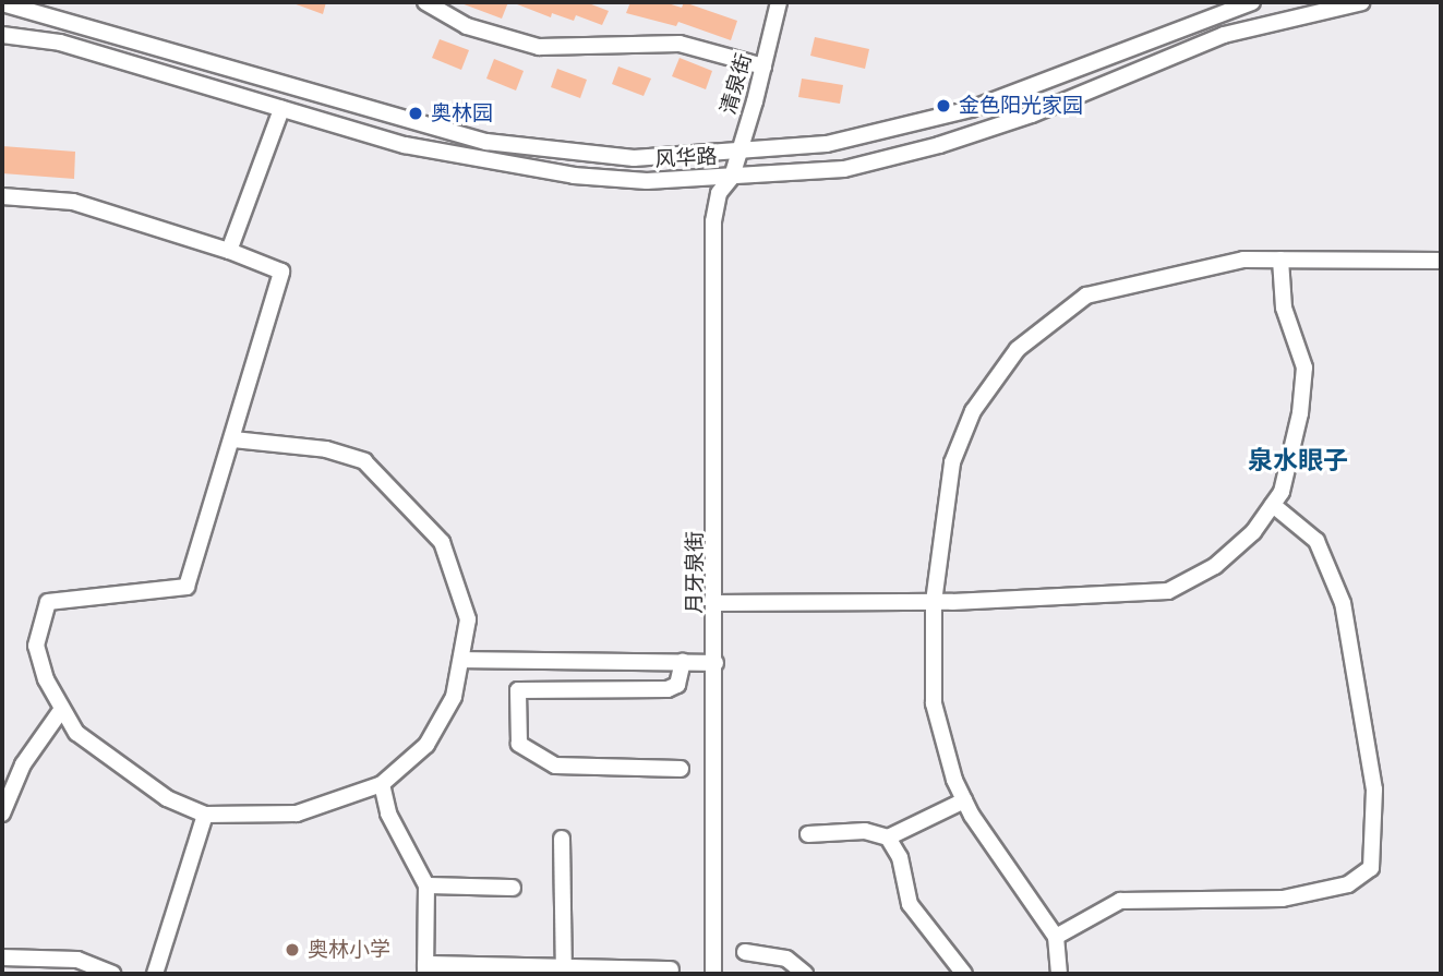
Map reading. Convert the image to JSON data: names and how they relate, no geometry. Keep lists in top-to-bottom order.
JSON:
{
  "streets": {
    "street": ["清泉街", "风华路", "月牙泉街"]
  },
  "crossings": [
    ["清泉街", "风华路"],
    ["清泉街", "月牙泉街"],
    ["风华路", "月牙泉街"]
  ],
  "districts": ["泉水眼子"],
  "places": ["金色阳光家园", "奥林园", "奥林小学"]
}
